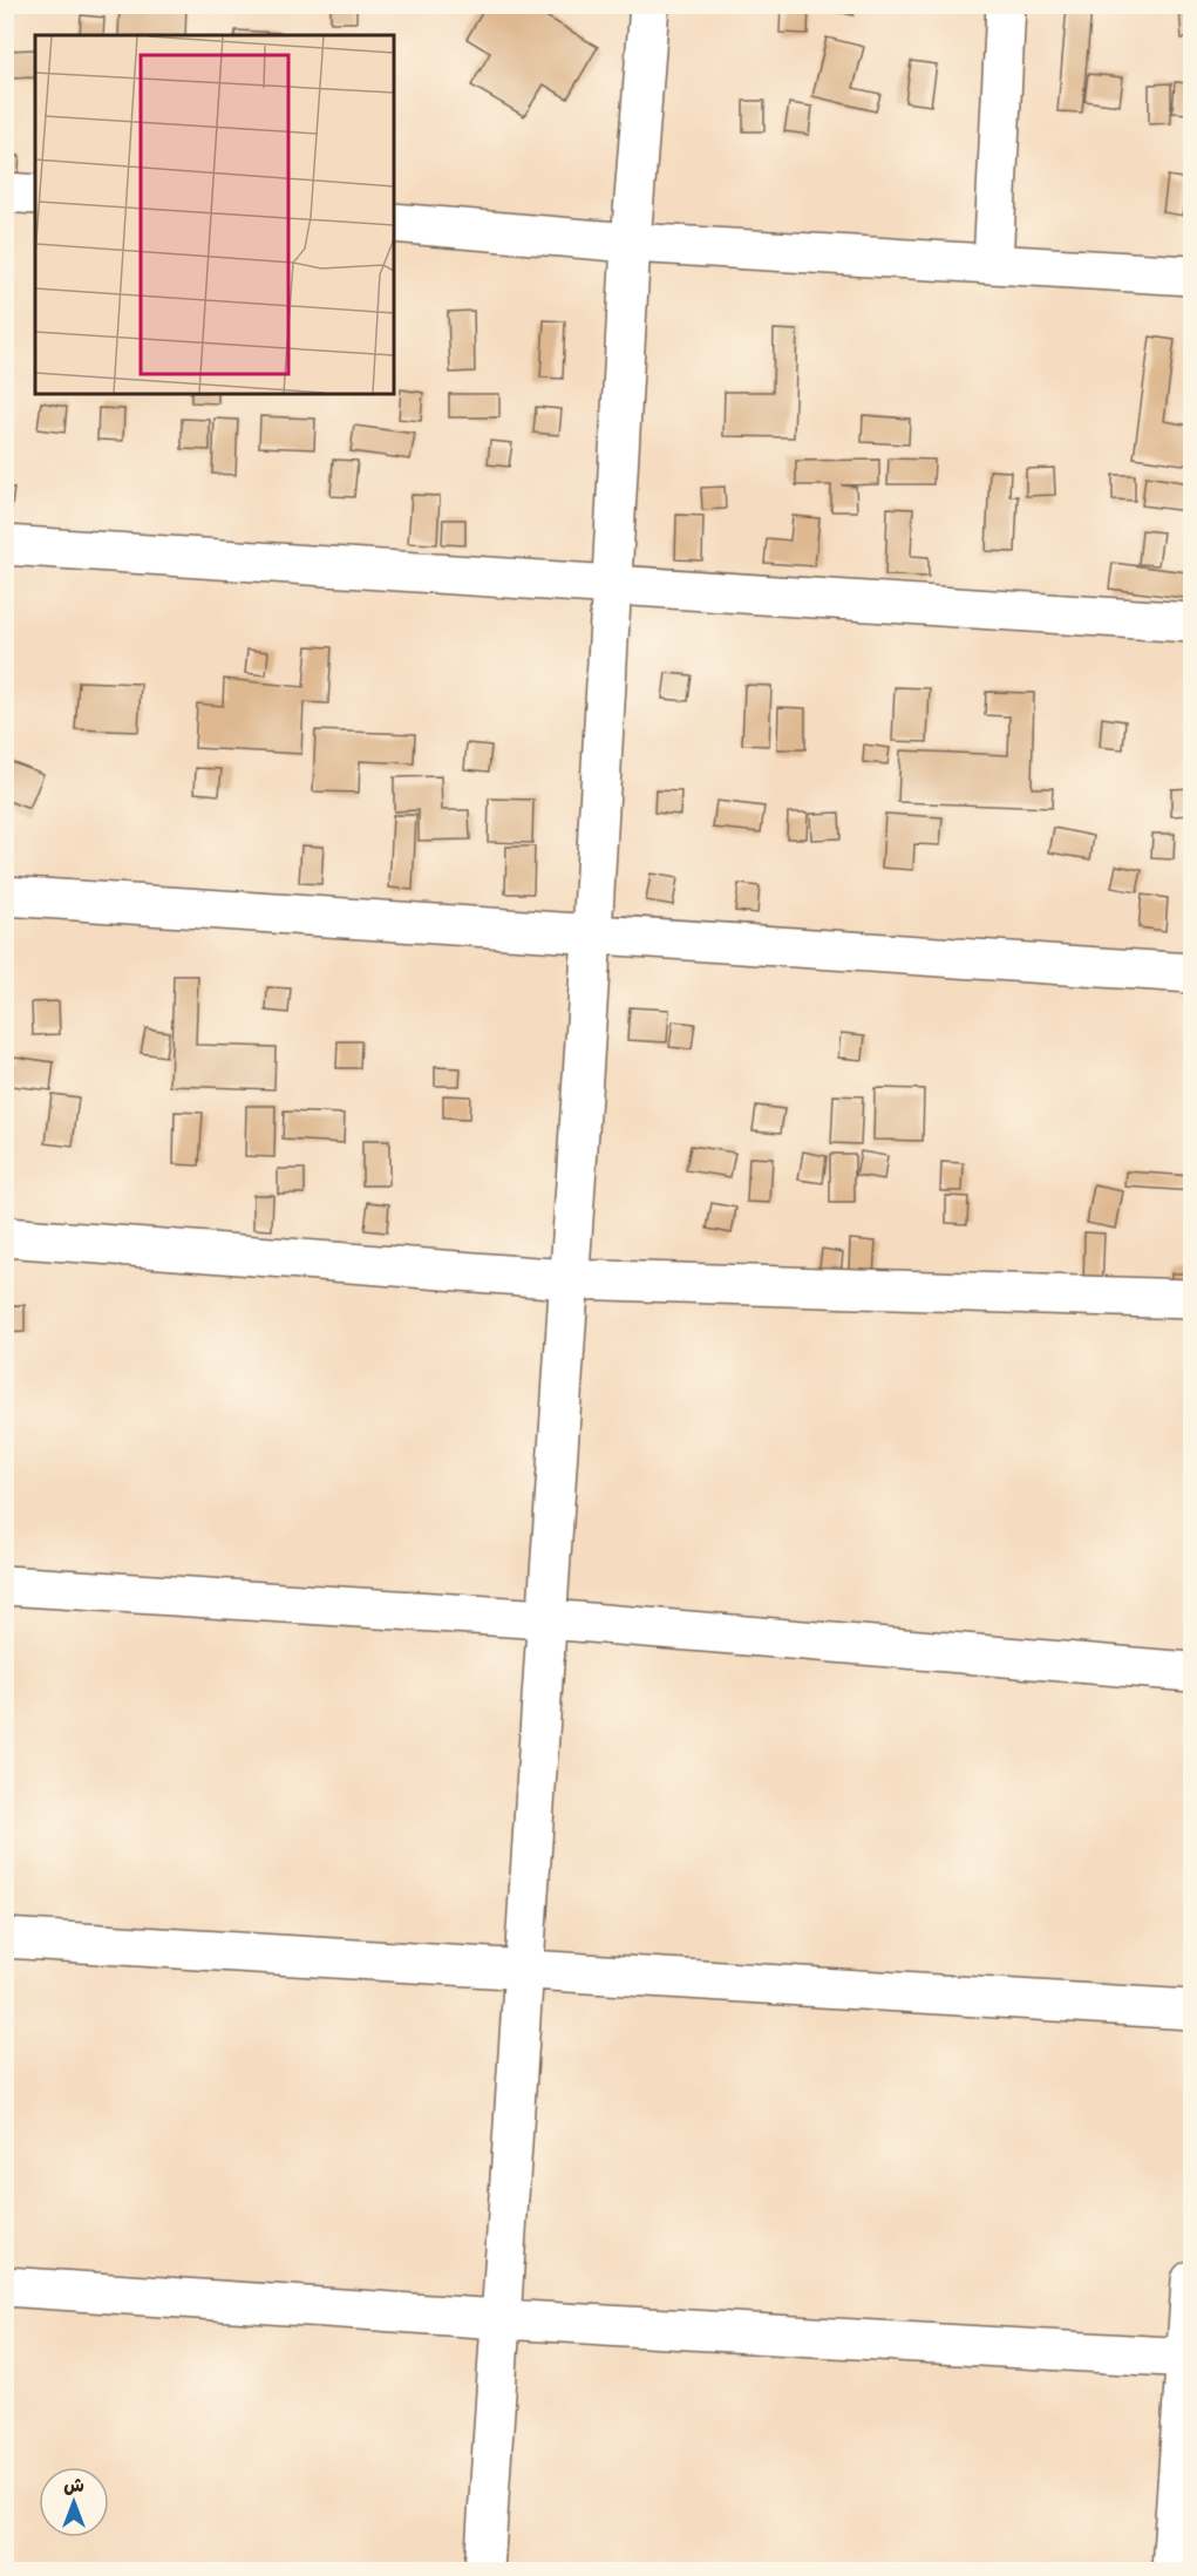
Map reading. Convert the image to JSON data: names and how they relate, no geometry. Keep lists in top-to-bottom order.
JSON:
{
  "north": "top"
}
